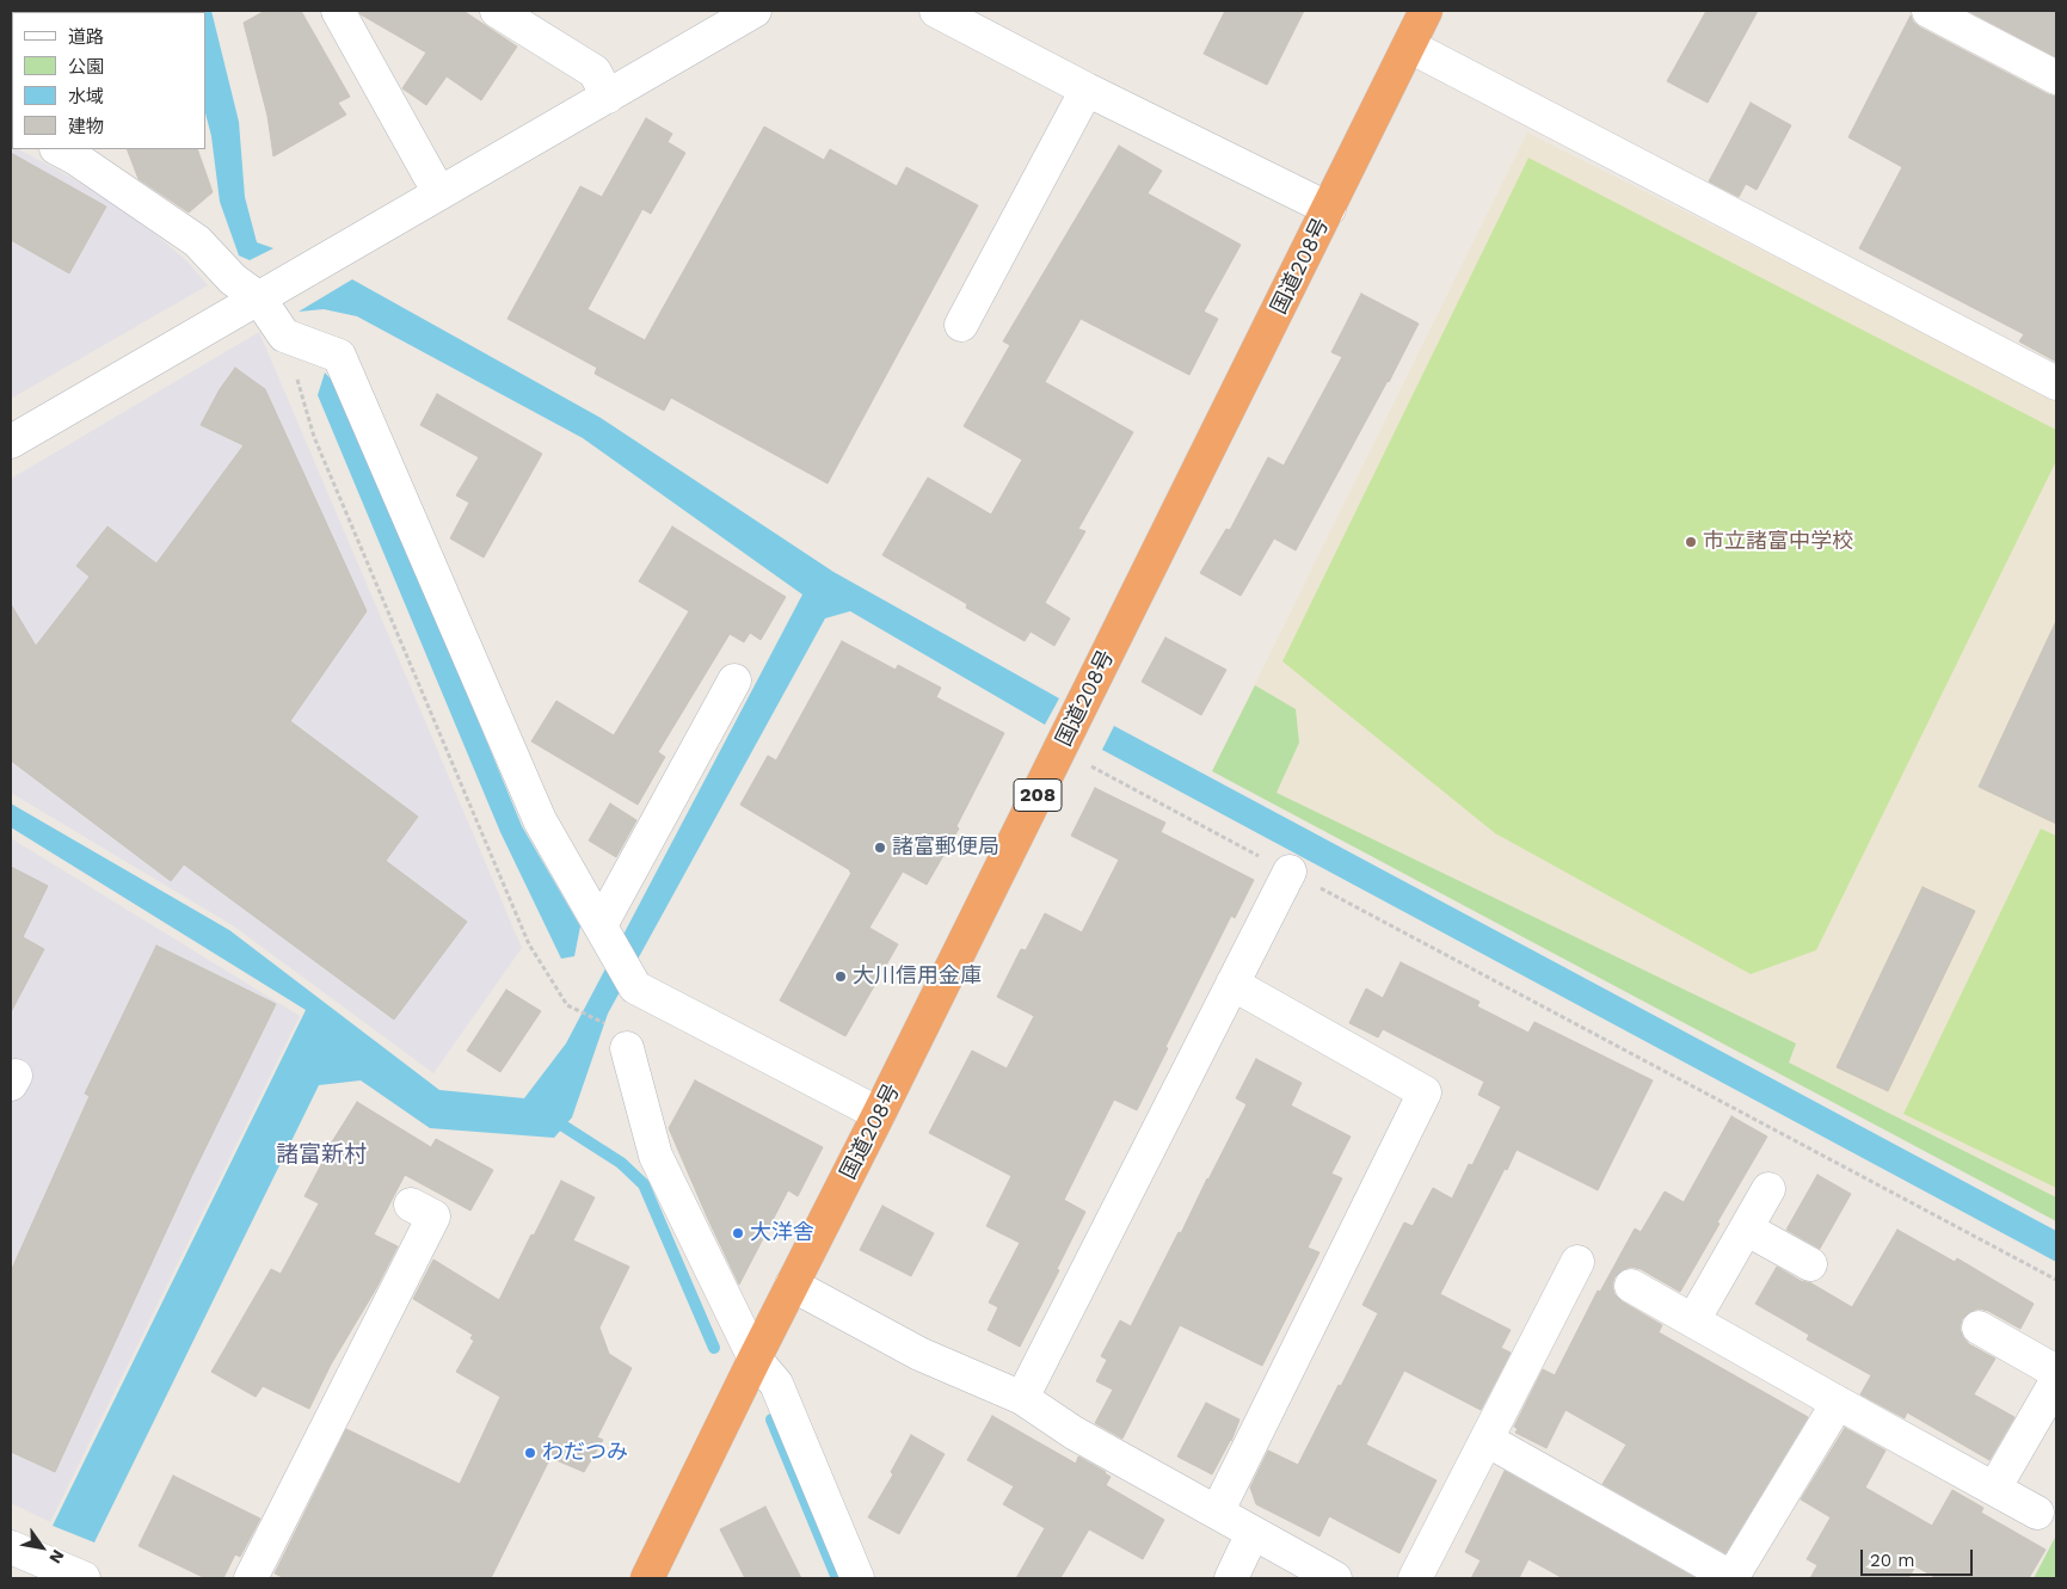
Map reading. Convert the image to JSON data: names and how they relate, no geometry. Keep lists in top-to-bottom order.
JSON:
{
  "streets": {
    "highway": ["国道208号", "208"]
  },
  "districts": ["諸富新村"],
  "places": [
    "市立諸富中学校",
    "諸富郵便局",
    "大川信用金庫",
    "大洋舎",
    "わだつみ"
  ],
  "legend": [
    "道路",
    "公園",
    "水域",
    "建物"
  ],
  "scale_bar": "20 m",
  "north": "bottom right"
}
